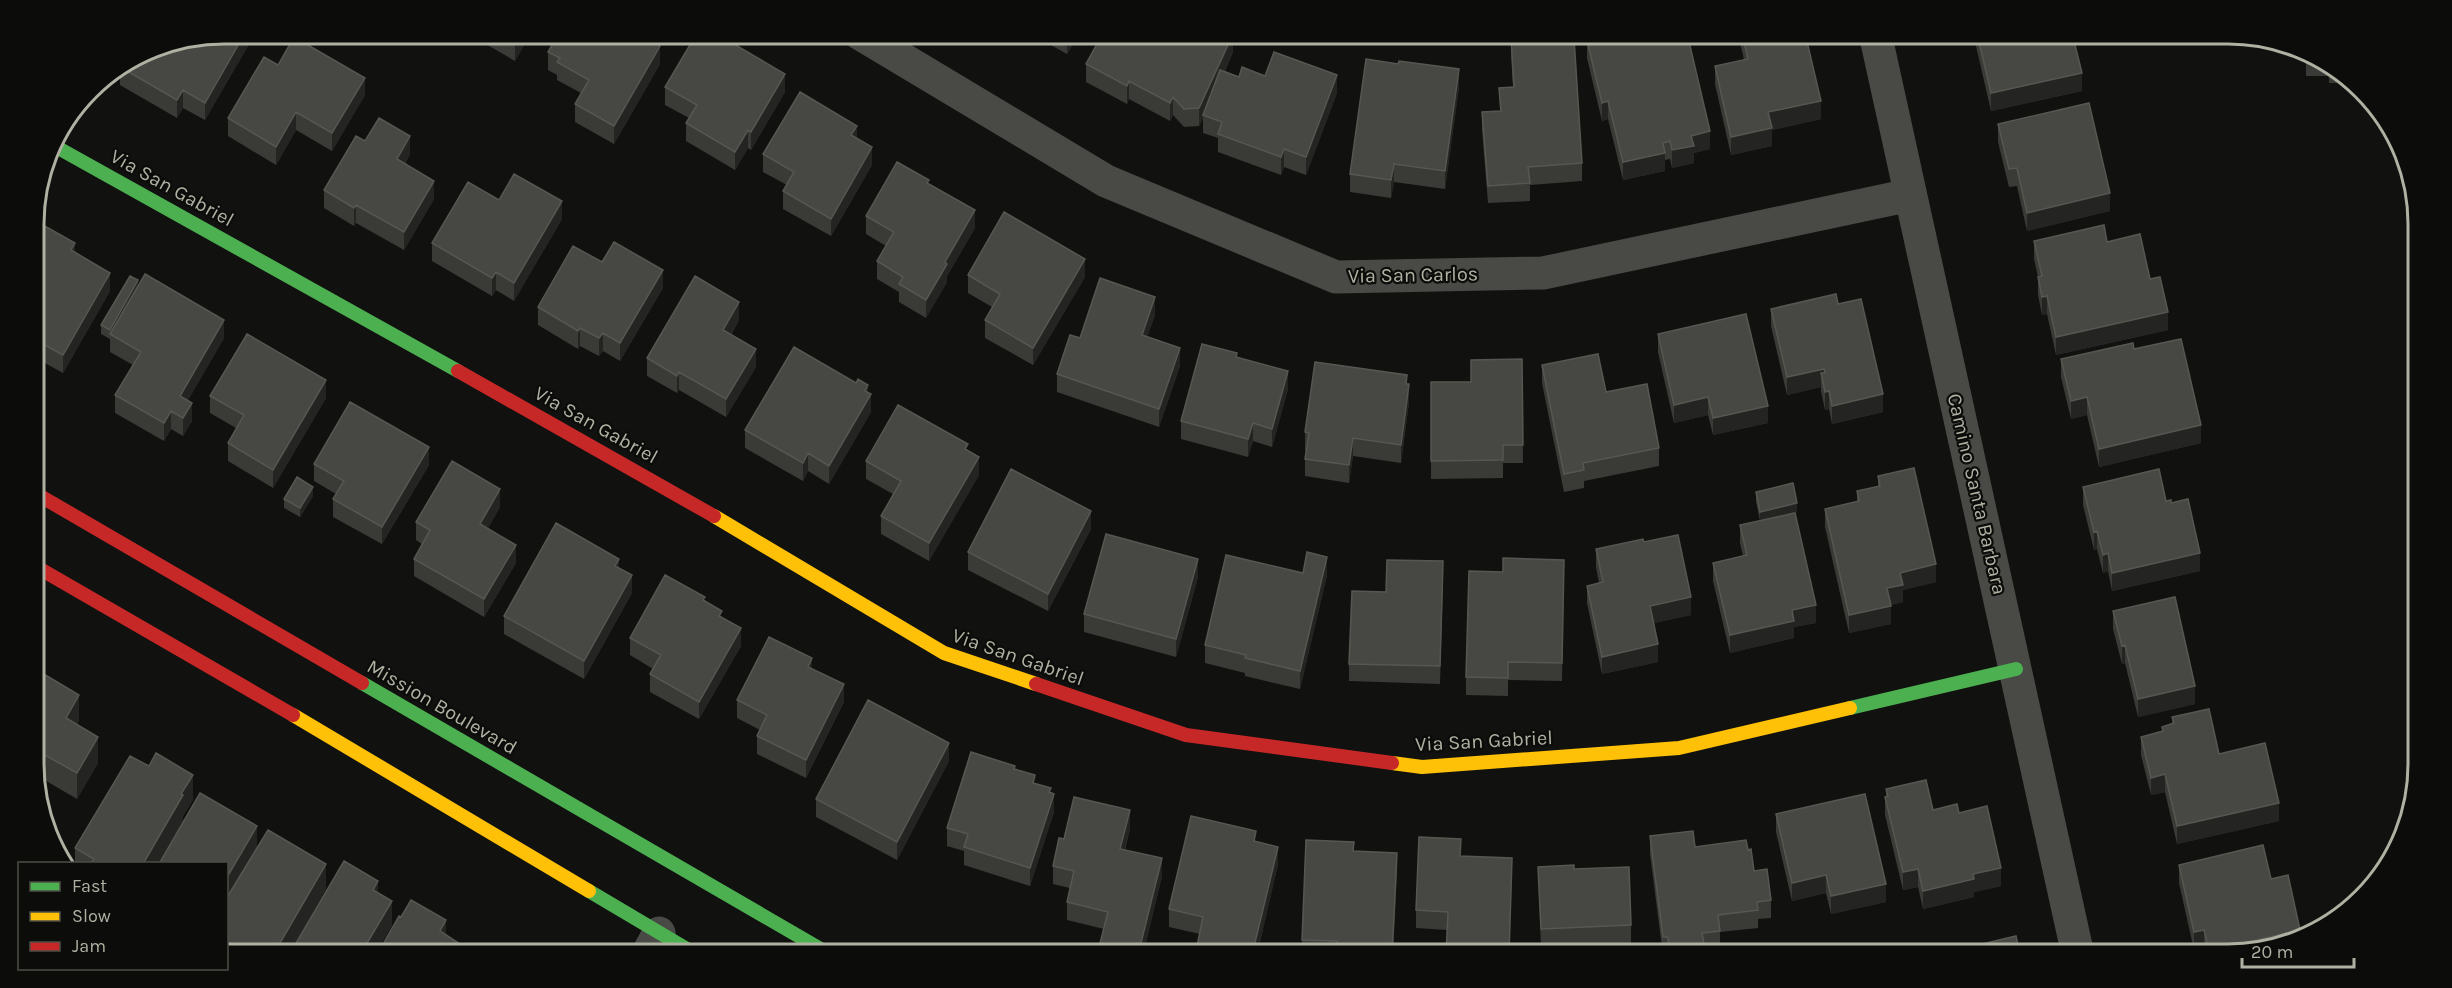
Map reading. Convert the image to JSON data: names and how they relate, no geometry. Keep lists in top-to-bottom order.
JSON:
{
  "streets": {
    "street": [
      "Via San Gabriel",
      "Via San Carlos",
      "Camino Santa Barbara",
      "Mission Boulevard"
    ]
  },
  "crossings": [
    ["Via San Gabriel", "Camino Santa Barbara"],
    ["Via San Carlos", "Camino Santa Barbara"]
  ],
  "legend": ["Fast", "Slow", "Jam"],
  "scale_bar": "20 m"
}
